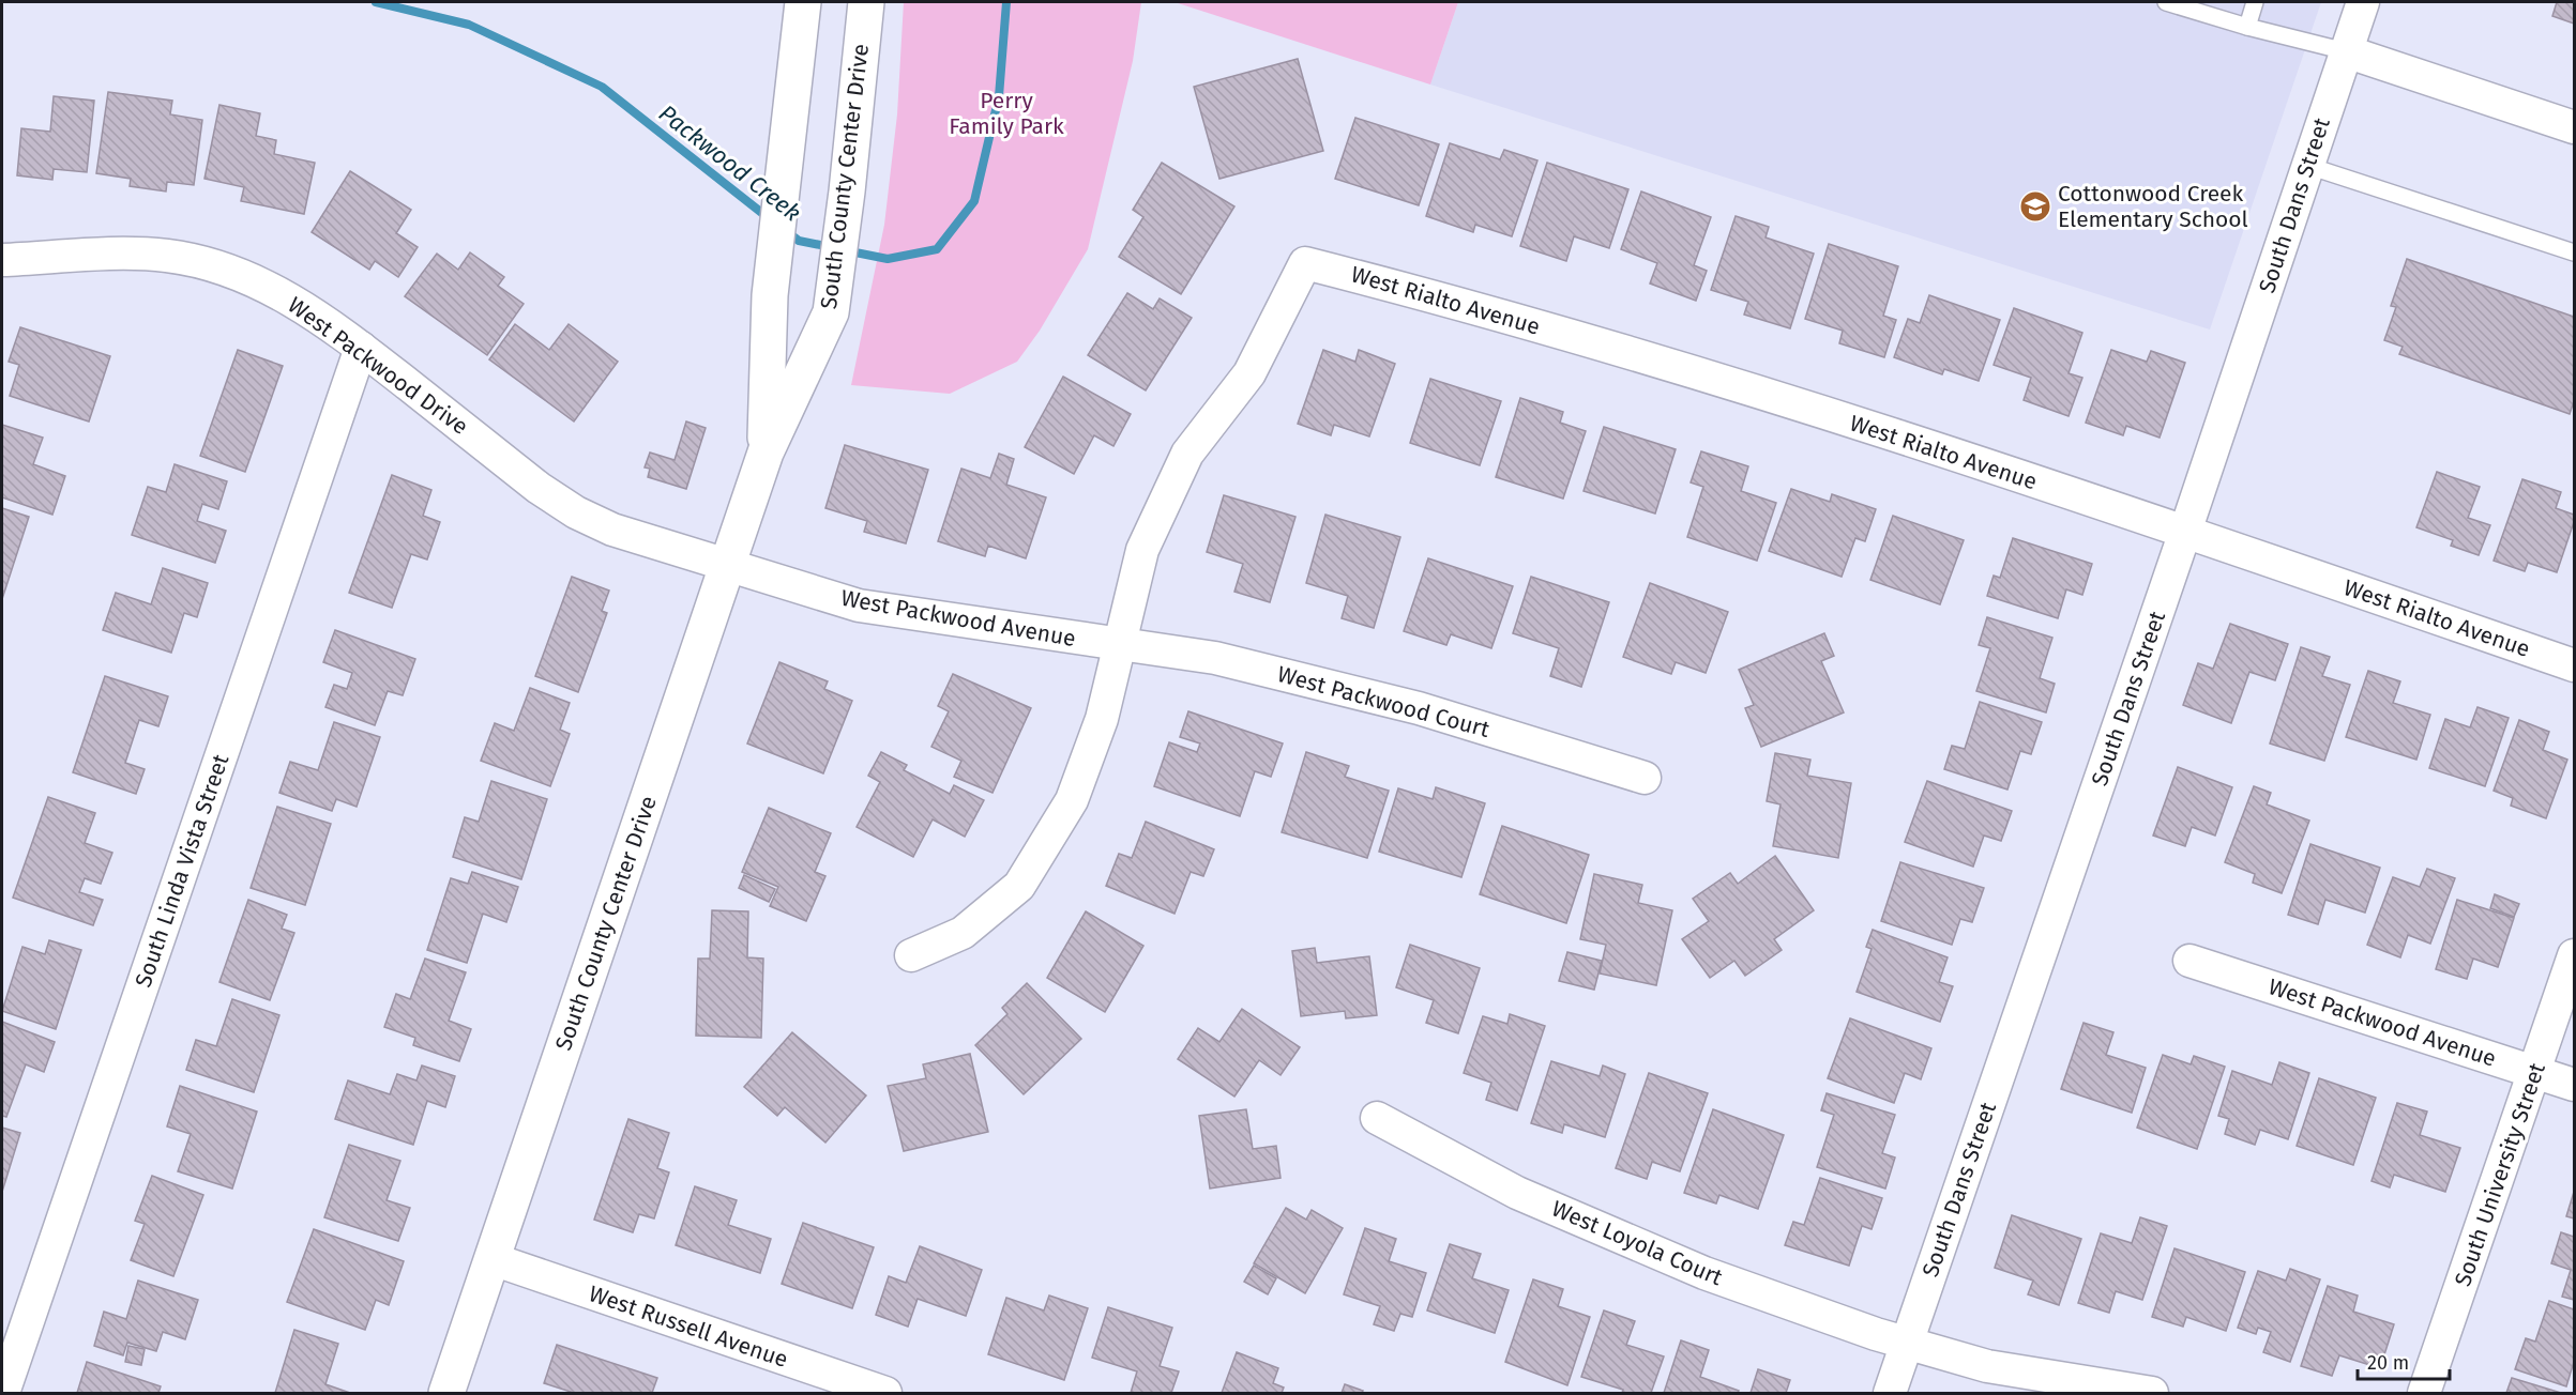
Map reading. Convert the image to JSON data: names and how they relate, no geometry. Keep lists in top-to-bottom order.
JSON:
{
  "streets": {
    "street": [
      "South County Center Drive",
      "South Dans Street",
      "West Rialto Avenue",
      "West Packwood Drive",
      "West Packwood Avenue",
      "West Packwood Court",
      "South Linda Vista Street",
      "South University Street",
      "West Loyola Court",
      "West Russell Avenue"
    ]
  },
  "crossings": [
    ["South County Center Drive", "West Packwood Drive"],
    ["South County Center Drive", "West Packwood Avenue"],
    ["South County Center Drive", "West Russell Avenue"],
    ["South Dans Street", "West Rialto Avenue"],
    ["South Dans Street", "West Loyola Court"],
    ["West Rialto Avenue", "West Packwood Avenue"],
    ["West Rialto Avenue", "West Packwood Court"],
    ["West Packwood Drive", "West Packwood Avenue"],
    ["West Packwood Drive", "South Linda Vista Street"],
    ["West Packwood Avenue", "West Packwood Court"],
    ["West Packwood Avenue", "South University Street"]
  ],
  "water": ["Packwood Creek"],
  "parks": ["Perry Family Park"],
  "places": {
    "school or university": ["Cottonwood Creek Elementary School"]
  },
  "scale_bar": "20 m"
}
